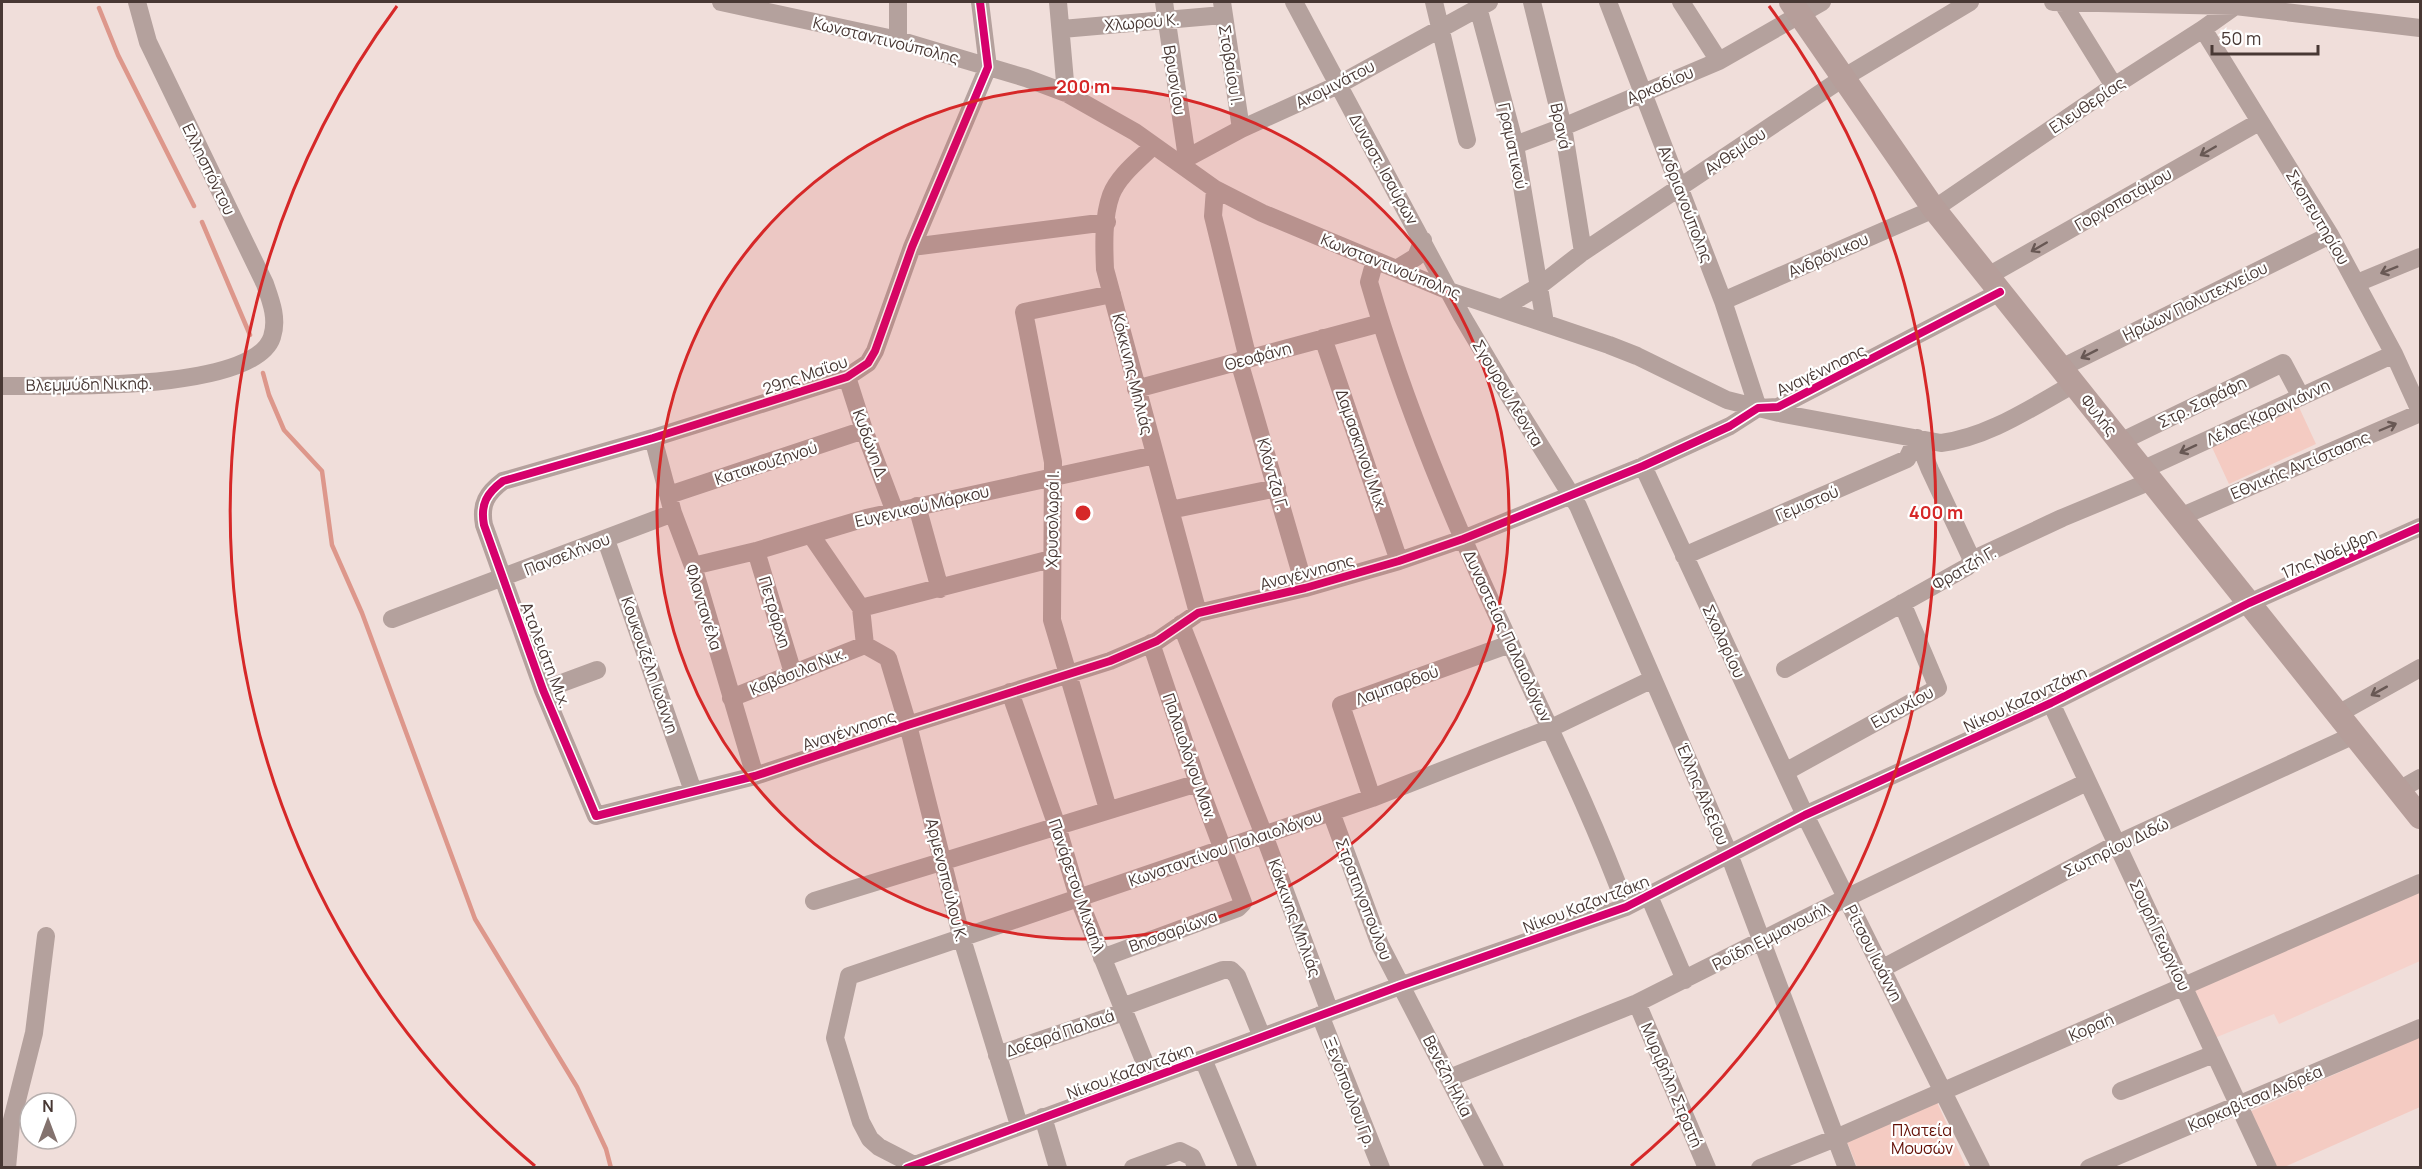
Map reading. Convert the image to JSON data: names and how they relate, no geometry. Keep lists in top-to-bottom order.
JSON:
{
  "streets": {
    "main road": ["Φυλής"],
    "street": [
      "Χλωρού Κ.",
      "Κωνσταντινούπολης",
      "Στοβαίου Ι.",
      "Βρυσνίου",
      "Ακομινάτου",
      "Αρκαδίου",
      "Ελευθερίας",
      "Βρανά",
      "Γραματικού",
      "Ανθεμίου",
      "Ελλησπόντου",
      "Δυναστ. Ισαύρων",
      "Γοργοποτάμου",
      "Ανδριανούπολης",
      "Σκοπευτηρίου",
      "Ανδρόνικου",
      "Ηρώων Πολυτεχνείου",
      "Θεοφάνη",
      "Αναγέννησης",
      "Κόκκινης Μηλιάς",
      "29ης Μαΐου",
      "Βλεμμύδη Νικηφ.",
      "Σγουρού Λέοντα",
      "Στρ. Σαράφη",
      "Λέλας Καραγιάννη",
      "Κυδώνη Δ.",
      "Δαμασκηνού Μιχ.",
      "Κατακουζηνού",
      "Εθνικής Αντίστασης",
      "Κλόντζα Γ.",
      "Γεμιστού",
      "Ευγενικού Μάρκου",
      "Χρυσολωρά Ι.",
      "17ης Νοέμβρη",
      "Πανσελήνου",
      "Φρατζή Γ.",
      "Φλαντανέλα",
      "Πετράρχη",
      "Δυναστείας Παλαιολόγων",
      "Σχολαρίου",
      "Αταλειάτη Μιχ.",
      "Κουκουζέλη Ιωάννη",
      "Καβάσιλα Νικ.",
      "Λαμπαρδού",
      "Νίκου Καζαντζάκη",
      "Ευτυχίου",
      "Παλαιολόγου Μαν.",
      "Έλλης Αλεξίου",
      "Σωτηρίου Διδώ",
      "Κωνσταντίνου Παλαιολόγου",
      "Αρμενοπούλου Κ.",
      "Πανάρετου Μιχαήλ",
      "Στρατηγοπούλου",
      "Βησσαρίωνα",
      "Σουρή Γεωργίου",
      "Ροΐδη Εμμανουήλ",
      "Ρίτσου Ιωάννη",
      "Κοραή",
      "Δοξαρά Παλαιά",
      "Βενέζη Ηλία",
      "Μυριβήλη Στρατή",
      "Ξενόπουλου Γρ.",
      "Καρκαβίτσα Ανδρέα"
    ]
  },
  "crossings": [
    ["Χλωρού Κ.", "Στοβαίου Ι."],
    ["Χλωρού Κ.", "Βρυσνίου"],
    ["Κωνσταντινούπολης", "Βρυσνίου"],
    ["Κωνσταντινούπολης", "Ακομινάτου"],
    ["Κωνσταντινούπολης", "Ανθεμίου"],
    ["Κωνσταντινούπολης", "Δυναστ. Ισαύρων"],
    ["Κωνσταντινούπολης", "Ανδριανούπολης"],
    ["Κωνσταντινούπολης", "Ηρώων Πολυτεχνείου"],
    ["Κωνσταντινούπολης", "Αναγέννησης"],
    ["Κωνσταντινούπολης", "Κόκκινης Μηλιάς"],
    ["Κωνσταντινούπολης", "29ης Μαΐου"],
    ["Κωνσταντινούπολης", "Σγουρού Λέοντα"],
    ["Κωνσταντινούπολης", "Φυλής"],
    ["Κωνσταντινούπολης", "Κλόντζα Γ."],
    ["Κωνσταντινούπολης", "Γεμιστού"],
    ["Κωνσταντινούπολης", "Δυναστείας Παλαιολόγων"],
    ["Στοβαίου Ι.", "Ακομινάτου"],
    ["Βρυσνίου", "Ακομινάτου"],
    ["Ακομινάτου", "Γραματικού"],
    ["Ακομινάτου", "Δυναστ. Ισαύρων"],
    ["Αρκαδίου", "Βρανά"],
    ["Αρκαδίου", "Γραματικού"],
    ["Αρκαδίου", "Ανδριανούπολης"],
    ["Αρκαδίου", "Φυλής"],
    ["Ελευθερίας", "Σκοπευτηρίου"],
    ["Ελευθερίας", "Ανδρόνικου"],
    ["Ελευθερίας", "Φυλής"],
    ["Βρανά", "Ανθεμίου"],
    ["Γραματικού", "Ανθεμίου"],
    ["Ανθεμίου", "Ανδριανούπολης"],
    ["Ανθεμίου", "Φυλής"],
    ["Ελλησπόντου", "Βλεμμύδη Νικηφ."],
    ["Δυναστ. Ισαύρων", "Σγουρού Λέοντα"],
    ["Γοργοποτάμου", "Σκοπευτηρίου"],
    ["Γοργοποτάμου", "Αναγέννησης"],
    ["Γοργοποτάμου", "Φυλής"],
    ["Ανδριανούπολης", "Ανδρόνικου"],
    ["Ανδριανούπολης", "Αναγέννησης"],
    ["Σκοπευτηρίου", "Ηρώων Πολυτεχνείου"],
    ["Σκοπευτηρίου", "Λέλας Καραγιάννη"],
    ["Σκοπευτηρίου", "Εθνικής Αντίστασης"],
    ["Ανδρόνικου", "Φυλής"],
    ["Ηρώων Πολυτεχνείου", "Φυλής"],
    ["Θεοφάνη", "Κόκκινης Μηλιάς"],
    ["Θεοφάνη", "Δαμασκηνού Μιχ."],
    ["Θεοφάνη", "Κλόντζα Γ."],
    ["Θεοφάνη", "Δυναστείας Παλαιολόγων"],
    ["Αναγέννησης", "Κόκκινης Μηλιάς"],
    ["Αναγέννησης", "Σγουρού Λέοντα"],
    ["Αναγέννησης", "Φυλής"],
    ["Αναγέννησης", "Δαμασκηνού Μιχ."],
    ["Αναγέννησης", "Κλόντζα Γ."],
    ["Αναγέννησης", "Χρυσολωρά Ι."],
    ["Αναγέννησης", "Φλαντανέλα"],
    ["Αναγέννησης", "Δυναστείας Παλαιολόγων"],
    ["Αναγέννησης", "Σχολαρίου"],
    ["Αναγέννησης", "Αταλειάτη Μιχ."],
    ["Αναγέννησης", "Κουκουζέλη Ιωάννη"],
    ["Αναγέννησης", "Παλαιολόγου Μαν."],
    ["Αναγέννησης", "Έλλης Αλεξίου"],
    ["Αναγέννησης", "Αρμενοπούλου Κ."],
    ["Αναγέννησης", "Πανάρετου Μιχαήλ"],
    ["Κόκκινης Μηλιάς", "Ευγενικού Μάρκου"],
    ["Κόκκινης Μηλιάς", "Χρυσολωρά Ι."],
    ["Κόκκινης Μηλιάς", "Νίκου Καζαντζάκη"],
    ["Κόκκινης Μηλιάς", "Κωνσταντίνου Παλαιολόγου"],
    ["Κόκκινης Μηλιάς", "Ξενόπουλου Γρ."],
    ["29ης Μαΐου", "Κυδώνη Δ."],
    ["29ης Μαΐου", "Φλαντανέλα"],
    ["29ης Μαΐου", "Αταλειάτη Μιχ."],
    ["Σγουρού Λέοντα", "Έλλης Αλεξίου"],
    ["Στρ. Σαράφη", "Λέλας Καραγιάννη"],
    ["Στρ. Σαράφη", "Φυλής"],
    ["Λέλας Καραγιάννη", "Φυλής"],
    ["Λέλας Καραγιάννη", "Φρατζή Γ."],
    ["Φυλής", "Εθνικής Αντίστασης"],
    ["Φυλής", "17ης Νοέμβρη"],
    ["Φυλής", "Φρατζή Γ."],
    ["Φυλής", "Νίκου Καζαντζάκη"],
    ["Φυλής", "Σωτηρίου Διδώ"],
    ["Κυδώνη Δ.", "Κατακουζηνού"],
    ["Κυδώνη Δ.", "Ευγενικού Μάρκου"],
    ["Κατακουζηνού", "Πανσελήνου"],
    ["Κατακουζηνού", "Φλαντανέλα"],
    ["Γεμιστού", "Σχολαρίου"],
    ["Ευγενικού Μάρκου", "Χρυσολωρά Ι."],
    ["Ευγενικού Μάρκου", "Φλαντανέλα"],
    ["Ευγενικού Μάρκου", "Πετράρχη"],
    ["17ης Νοέμβρη", "Νίκου Καζαντζάκη"],
    ["Πανσελήνου", "Φλαντανέλα"],
    ["Πανσελήνου", "Αταλειάτη Μιχ."],
    ["Πανσελήνου", "Κουκουζέλη Ιωάννη"],
    ["Φρατζή Γ.", "Ευτυχίου"],
    ["Φλαντανέλα", "Καβάσιλα Νικ."],
    ["Πετράρχη", "Καβάσιλα Νικ."],
    ["Δυναστείας Παλαιολόγων", "Λαμπαρδού"],
    ["Δυναστείας Παλαιολόγων", "Νίκου Καζαντζάκη"],
    ["Δυναστείας Παλαιολόγων", "Κωνσταντίνου Παλαιολόγου"],
    ["Σχολαρίου", "Νίκου Καζαντζάκη"],
    ["Σχολαρίου", "Ευτυχίου"],
    ["Σχολαρίου", "Ρίτσου Ιωάννη"],
    ["Καβάσιλα Νικ.", "Αρμενοπούλου Κ."],
    ["Λαμπαρδού", "Κωνσταντίνου Παλαιολόγου"],
    ["Νίκου Καζαντζάκη", "Έλλης Αλεξίου"],
    ["Νίκου Καζαντζάκη", "Κωνσταντίνου Παλαιολόγου"],
    ["Νίκου Καζαντζάκη", "Αρμενοπούλου Κ."],
    ["Νίκου Καζαντζάκη", "Πανάρετου Μιχαήλ"],
    ["Νίκου Καζαντζάκη", "Στρατηγοπούλου"],
    ["Νίκου Καζαντζάκη", "Σουρή Γεωργίου"],
    ["Νίκου Καζαντζάκη", "Ρίτσου Ιωάννη"],
    ["Νίκου Καζαντζάκη", "Δοξαρά Παλαιά"],
    ["Νίκου Καζαντζάκη", "Βενέζη Ηλία"],
    ["Νίκου Καζαντζάκη", "Ξενόπουλου Γρ."],
    ["Παλαιολόγου Μαν.", "Κωνσταντίνου Παλαιολόγου"],
    ["Παλαιολόγου Μαν.", "Βησσαρίωνα"],
    ["Έλλης Αλεξίου", "Κωνσταντίνου Παλαιολόγου"],
    ["Έλλης Αλεξίου", "Ροΐδη Εμμανουήλ"],
    ["Έλλης Αλεξίου", "Κοραή"],
    ["Σωτηρίου Διδώ", "Σουρή Γεωργίου"],
    ["Σωτηρίου Διδώ", "Ρίτσου Ιωάννη"],
    ["Κωνσταντίνου Παλαιολόγου", "Αρμενοπούλου Κ."],
    ["Κωνσταντίνου Παλαιολόγου", "Πανάρετου Μιχαήλ"],
    ["Κωνσταντίνου Παλαιολόγου", "Στρατηγοπούλου"],
    ["Αρμενοπούλου Κ.", "Δοξαρά Παλαιά"],
    ["Πανάρετου Μιχαήλ", "Βησσαρίωνα"],
    ["Πανάρετου Μιχαήλ", "Δοξαρά Παλαιά"],
    ["Στρατηγοπούλου", "Βενέζη Ηλία"],
    ["Σουρή Γεωργίου", "Ροΐδη Εμμανουήλ"],
    ["Σουρή Γεωργίου", "Κοραή"],
    ["Σουρή Γεωργίου", "Καρκαβίτσα Ανδρέα"],
    ["Ροΐδη Εμμανουήλ", "Ρίτσου Ιωάννη"],
    ["Ροΐδη Εμμανουήλ", "Βενέζη Ηλία"],
    ["Ροΐδη Εμμανουήλ", "Μυριβήλη Στρατή"],
    ["Ρίτσου Ιωάννη", "Κοραή"]
  ],
  "one_way": [
    "Γοργοποτάμου",
    "Ηρώων Πολυτεχνείου",
    "Λέλας Καραγιάννη",
    "Εθνικής Αντίστασης"
  ],
  "parks": ["Πλατεία Μουσών"],
  "scale_bar": "50 m",
  "north": "top",
  "rings": ["200 m", "400 m"]
}
